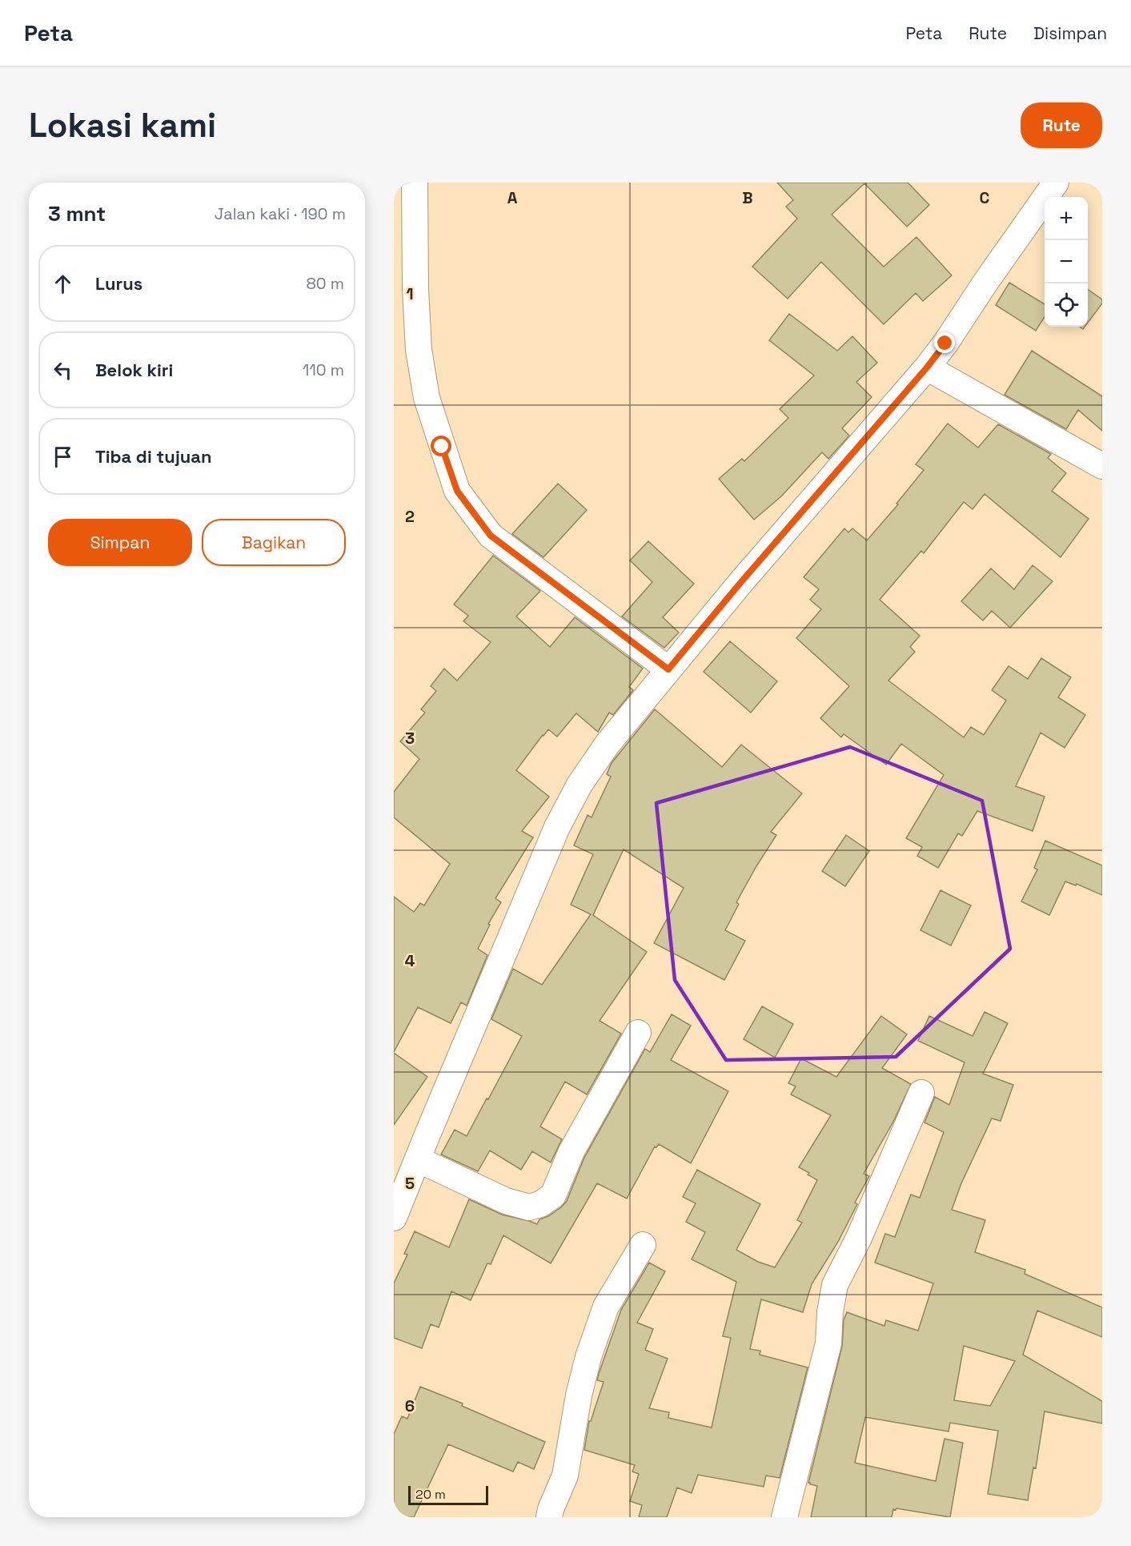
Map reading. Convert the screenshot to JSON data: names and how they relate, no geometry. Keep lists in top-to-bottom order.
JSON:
{
  "scale_bar": "20 m",
  "page": {
    "header": "Peta",
    "nav": ["Peta", "Rute", "Disimpan"],
    "buttons": [
      "Rute",
      ["Simpan", "Bagikan"]
    ],
    "title": "Lokasi kami",
    "heading": ["3 mnt", "Jalan kaki · 190 m"],
    "map_buttons": ["+", "−"],
    "list": [
      ["Lurus", "80 m"],
      ["Belok kiri", "110 m"],
      "Tiba di tujuan"
    ],
    "scale": "20 m"
  },
  "grid": {
    "columns": ["A", "B", "C"],
    "rows": [
      "1",
      "2",
      "3",
      "4",
      "5",
      "6"
    ]
  }
}
